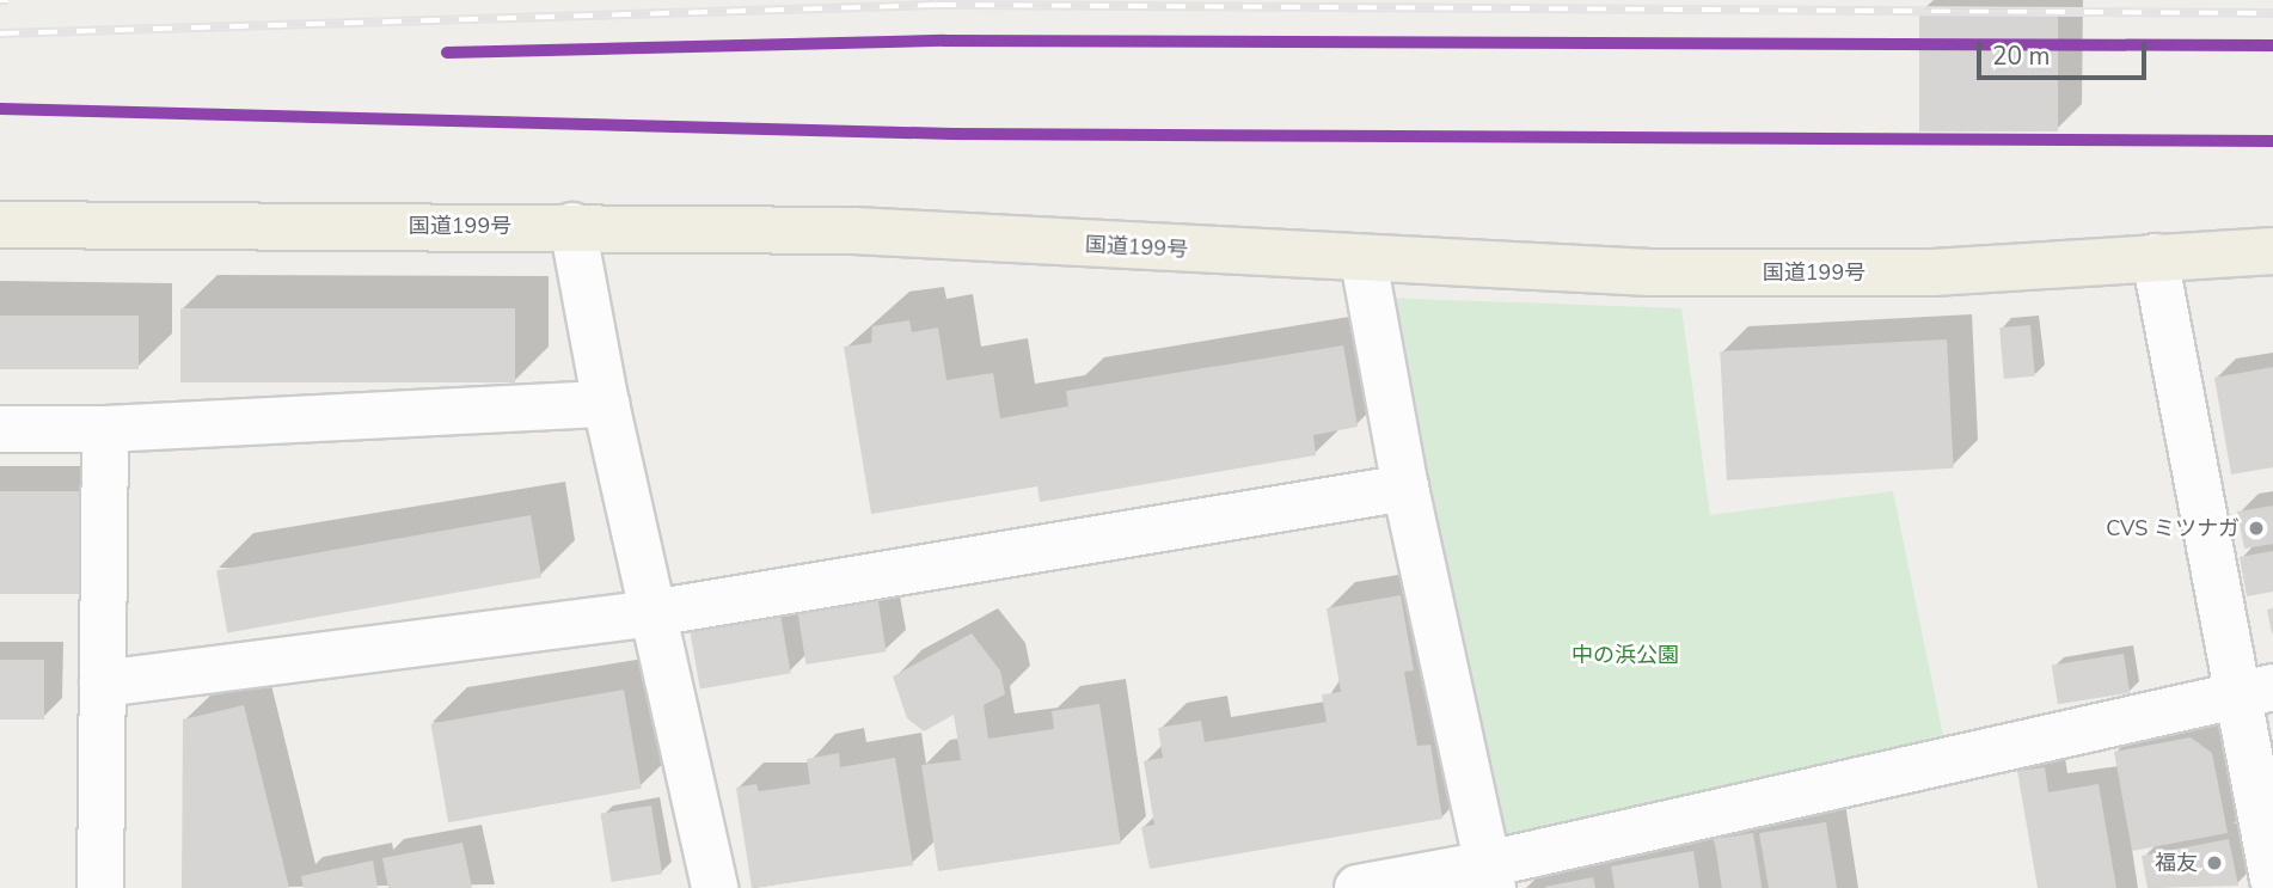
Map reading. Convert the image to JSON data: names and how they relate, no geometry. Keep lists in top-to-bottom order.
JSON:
{
  "streets": {
    "highway": ["国道199号"]
  },
  "parks": ["中の浜公園"],
  "places": ["CVS ミツナガ", "福友"],
  "scale_bar": "20 m"
}
